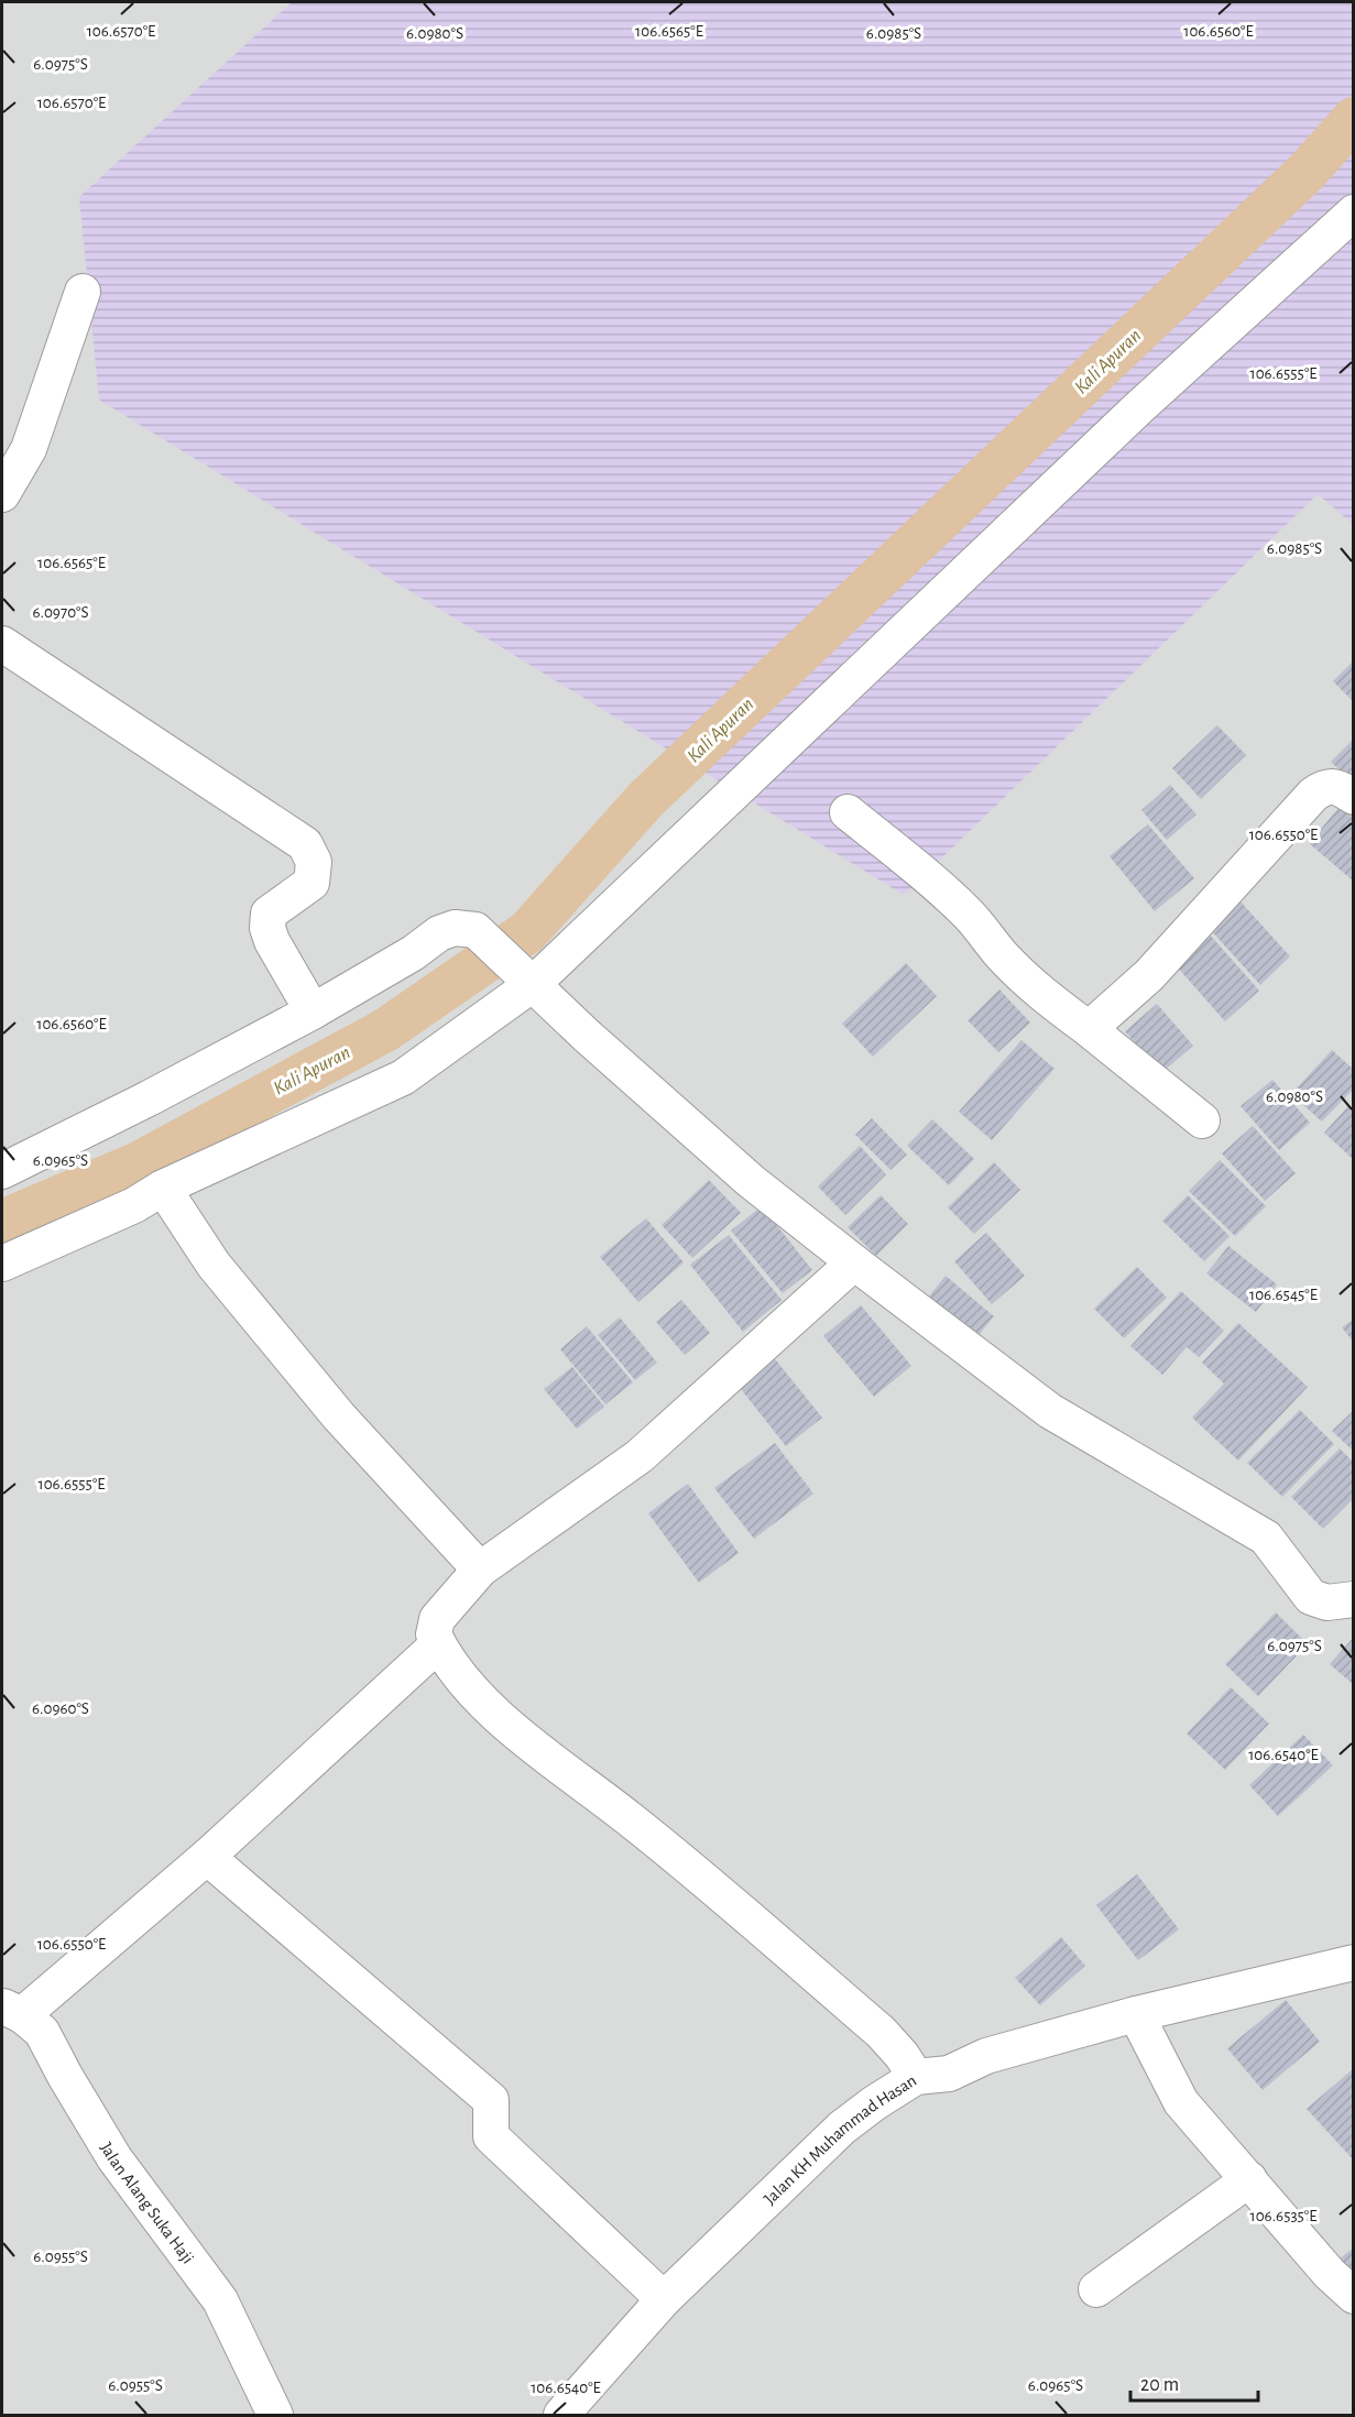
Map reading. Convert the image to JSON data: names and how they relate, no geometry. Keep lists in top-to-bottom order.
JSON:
{
  "streets": {
    "street": ["Jalan KH Muhammad Hasan", "Jalan Alang Suka Haji"]
  },
  "water": ["Kali Apuran"],
  "scale_bar": "20 m",
  "coordinates": [
    "106.6570°E",
    "106.6565°E",
    "106.6560°E",
    "6.0980°S",
    "6.0985°S",
    "6.0975°S",
    "106.6555°E",
    "6.0970°S",
    "106.6550°E",
    "6.0965°S",
    "106.6545°E",
    "6.0960°S",
    "106.6540°E",
    "106.6535°E",
    "6.0955°S"
  ]
}
